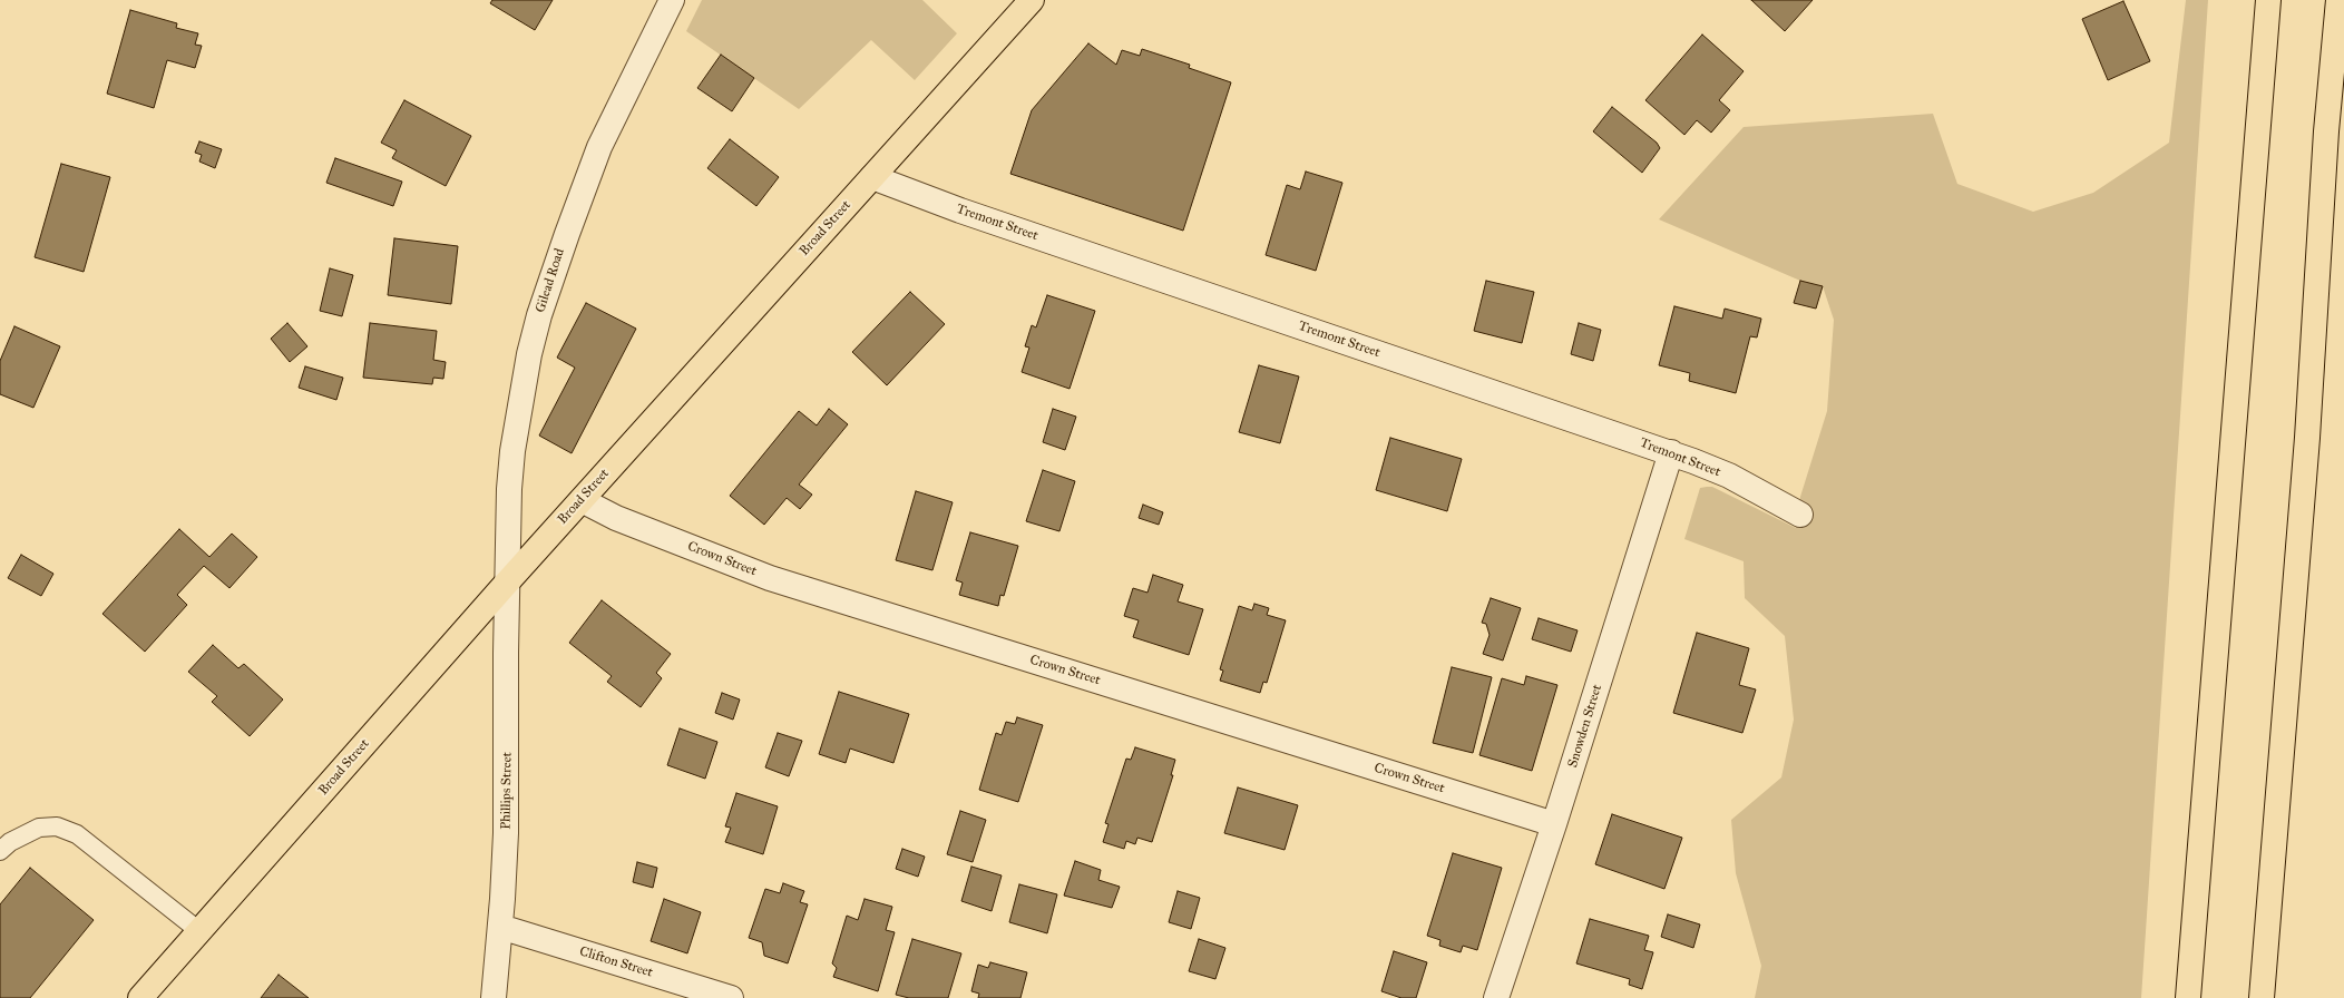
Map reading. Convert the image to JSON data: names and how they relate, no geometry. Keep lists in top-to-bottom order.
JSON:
{
  "streets": {
    "main road": ["Broad Street"],
    "street": [
      "Tremont Street",
      "Gilead Road",
      "Crown Street",
      "Snowden Street",
      "Phillips Street",
      "Clifton Street"
    ]
  },
  "crossings": [
    ["Tremont Street", "Broad Street"],
    ["Tremont Street", "Snowden Street"],
    ["Broad Street", "Gilead Road"],
    ["Broad Street", "Crown Street"],
    ["Broad Street", "Phillips Street"],
    ["Gilead Road", "Phillips Street"],
    ["Crown Street", "Snowden Street"],
    ["Phillips Street", "Clifton Street"]
  ]
}
